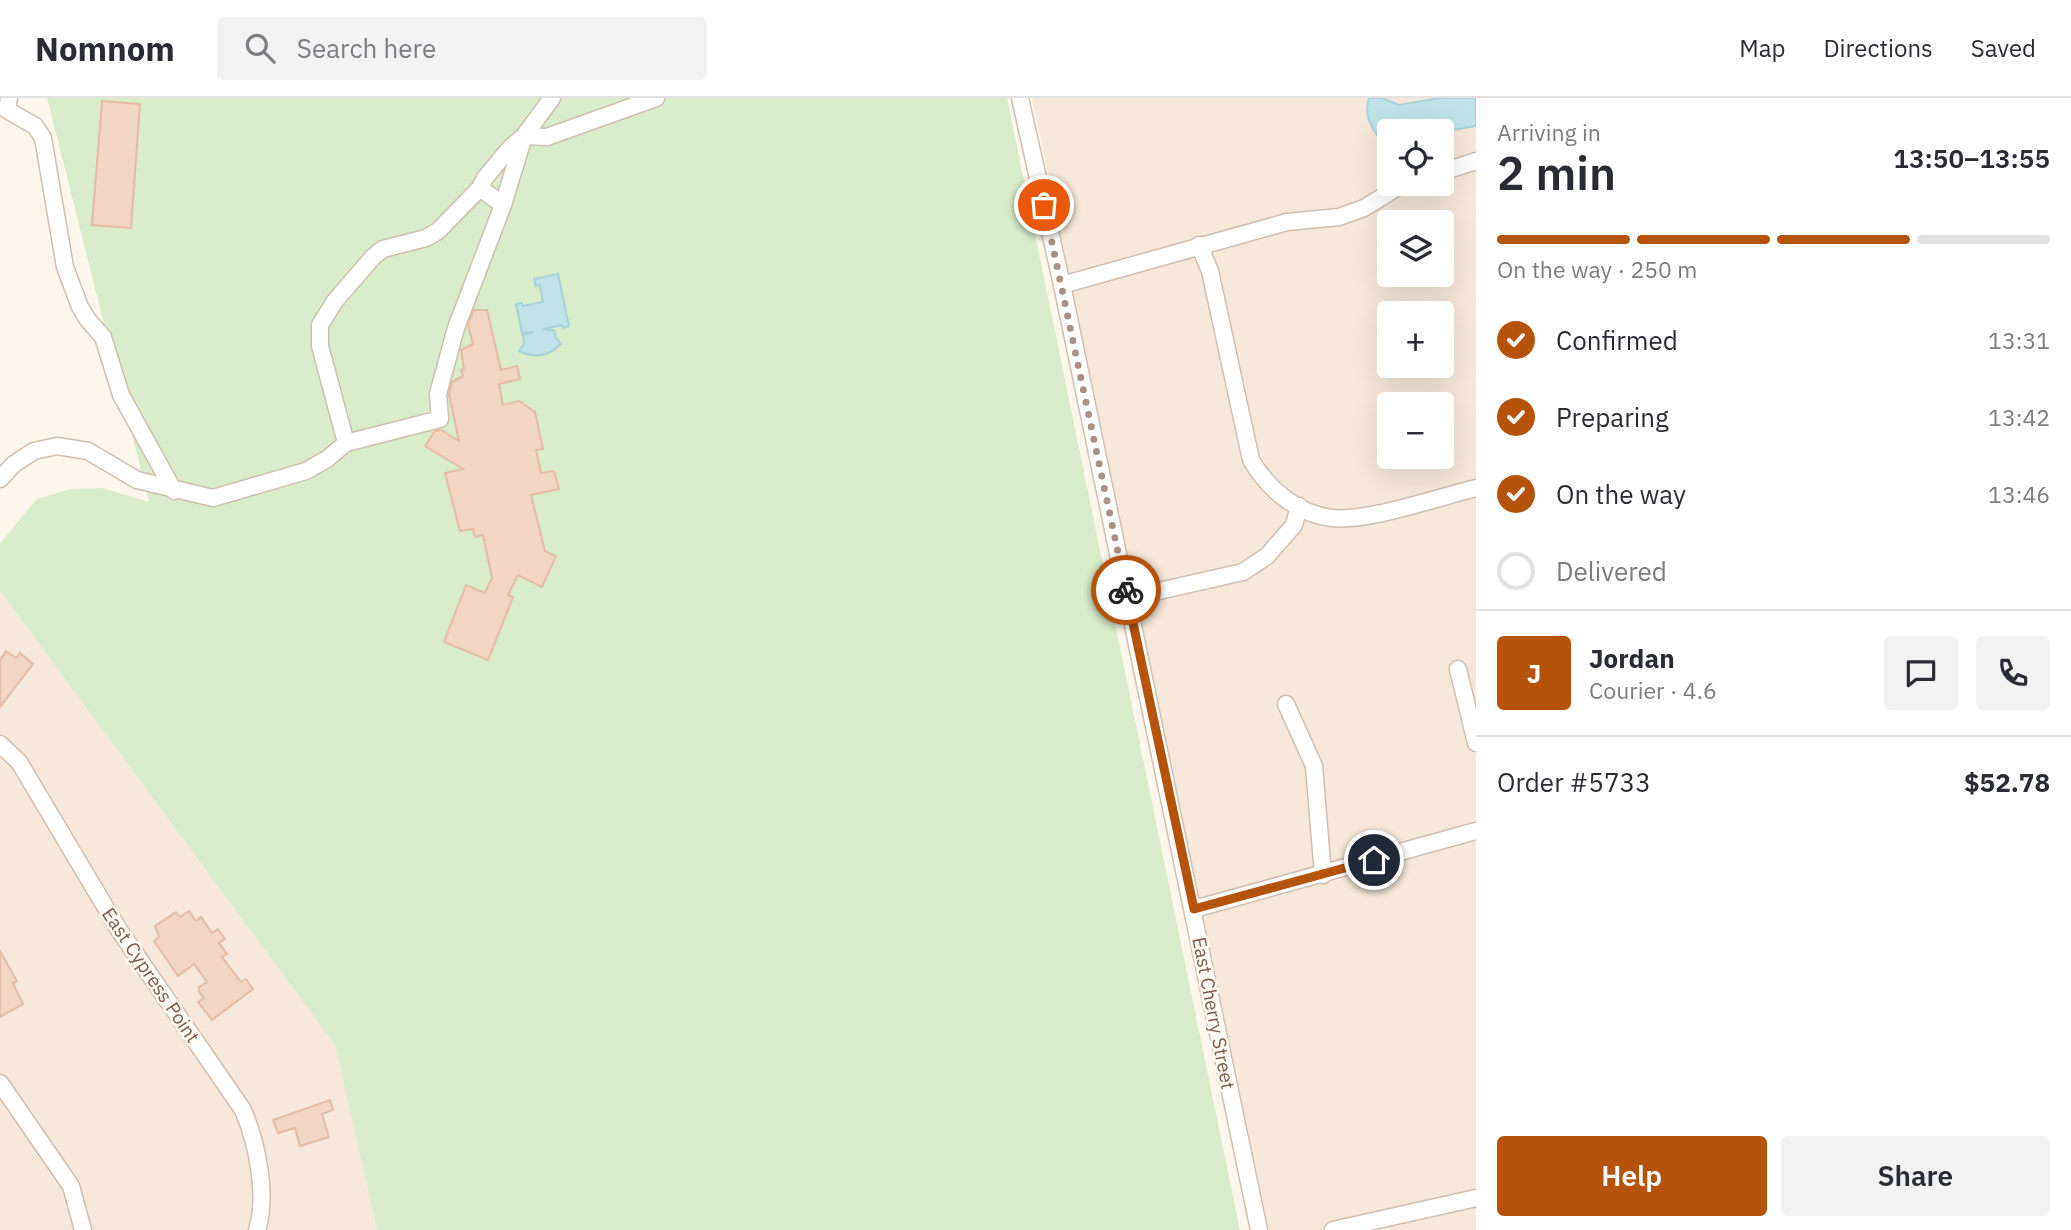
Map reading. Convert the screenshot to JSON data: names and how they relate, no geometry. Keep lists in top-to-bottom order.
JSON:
{
  "streets": {
    "street": ["East Cypress Point", "East Cherry Street"]
  },
  "page": {
    "header": "Nomnom",
    "search": "Search here",
    "nav": ["Map", "Directions", "Saved"],
    "heading": ["2 min", "Arriving in", "13:50–13:55"],
    "panel": [
      "Jordan",
      "Courier · 4.6",
      "Order #5733",
      "$52.78"
    ],
    "map_buttons": ["+", "−"],
    "bar": "On the way · 250 m",
    "list": [
      ["Confirmed", "13:31"],
      ["Preparing", "13:42"],
      ["On the way", "13:46"],
      "Delivered"
    ],
    "round": "J",
    "buttons": ["Help", "Share"]
  }
}
